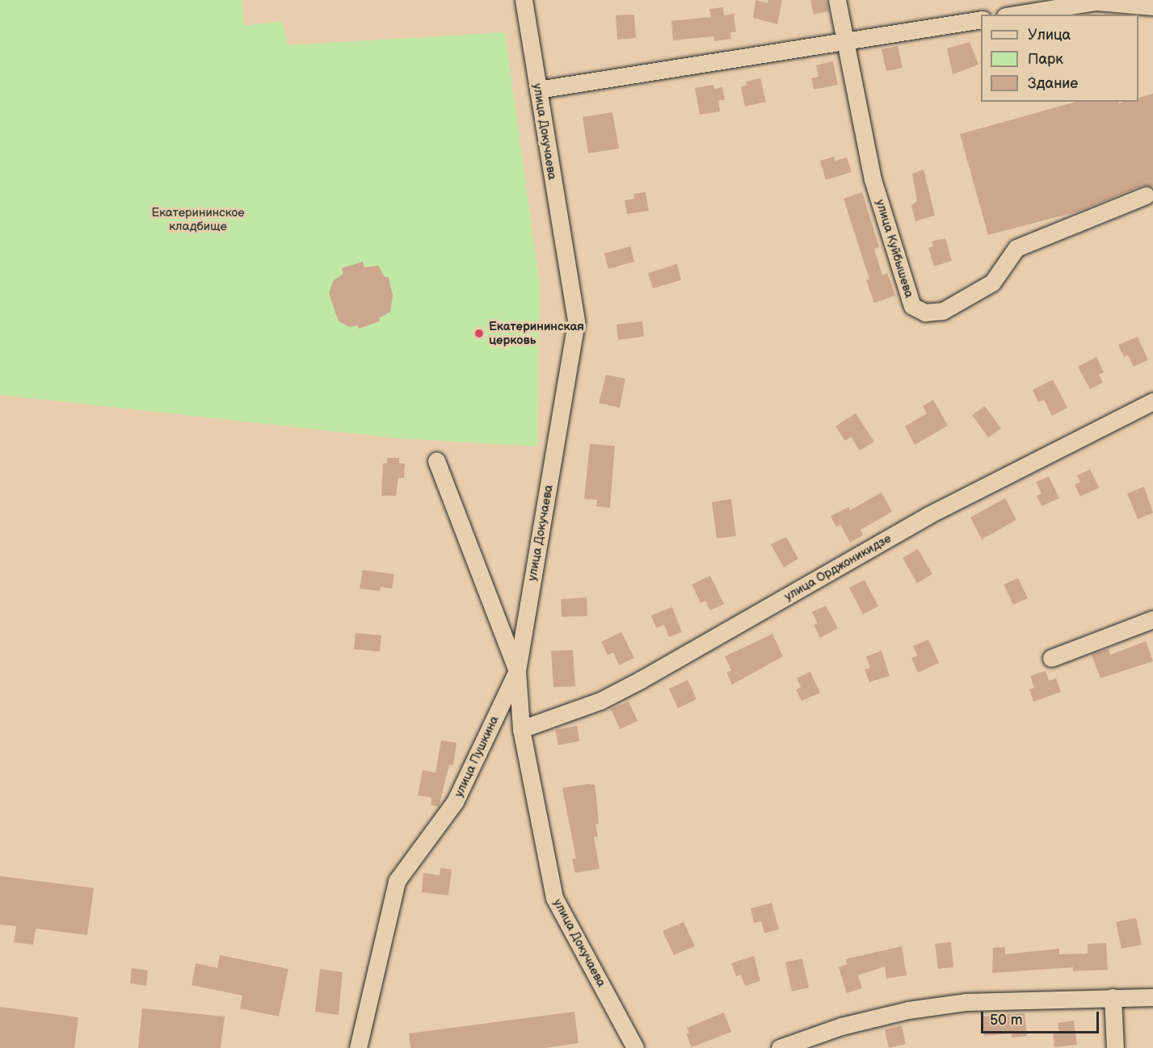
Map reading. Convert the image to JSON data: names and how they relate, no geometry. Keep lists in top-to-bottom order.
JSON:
{
  "streets": {
    "street": [
      "улица Докучаева",
      "улица Куйбышева",
      "улица Орджоникидзе",
      "улица Пушкина"
    ]
  },
  "crossings": [
    ["улица Докучаева", "улица Орджоникидзе"],
    ["улица Докучаева", "улица Пушкина"]
  ],
  "parks": ["Екатерининское кладбище"],
  "places": ["Екатерининская церковь"],
  "legend": ["Улица", "Парк", "Здание"],
  "scale_bar": "50 m"
}
